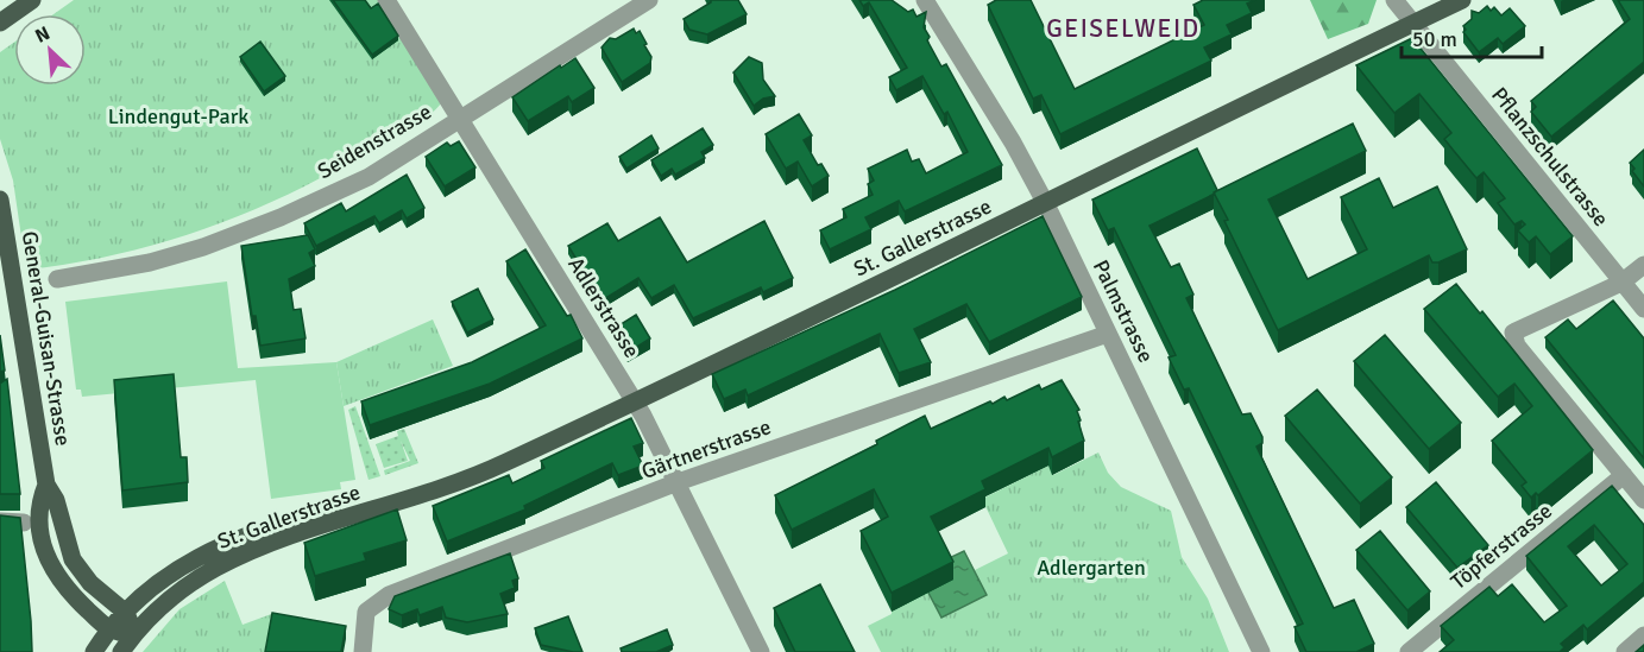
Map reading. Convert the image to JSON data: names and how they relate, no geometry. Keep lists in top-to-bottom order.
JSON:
{
  "streets": {
    "main road": ["St. Gallerstrasse", "General-Guisan-Strasse"],
    "street": [
      "Seidenstrasse",
      "Pflanzschulstrasse",
      "Adlerstrasse",
      "Palmstrasse",
      "Gärtnerstrasse",
      "Töpferstrasse"
    ]
  },
  "crossings": [
    ["Seidenstrasse", "Adlerstrasse"],
    ["Pflanzschulstrasse", "St. Gallerstrasse"],
    ["St. Gallerstrasse", "Adlerstrasse"],
    ["St. Gallerstrasse", "Palmstrasse"],
    ["St. Gallerstrasse", "General-Guisan-Strasse"],
    ["Adlerstrasse", "Gärtnerstrasse"],
    ["Palmstrasse", "Gärtnerstrasse"]
  ],
  "districts": ["GEISELWEID"],
  "parks": ["Lindengut-Park", "Adlergarten"],
  "scale_bar": "50 m",
  "north": "top left"
}
